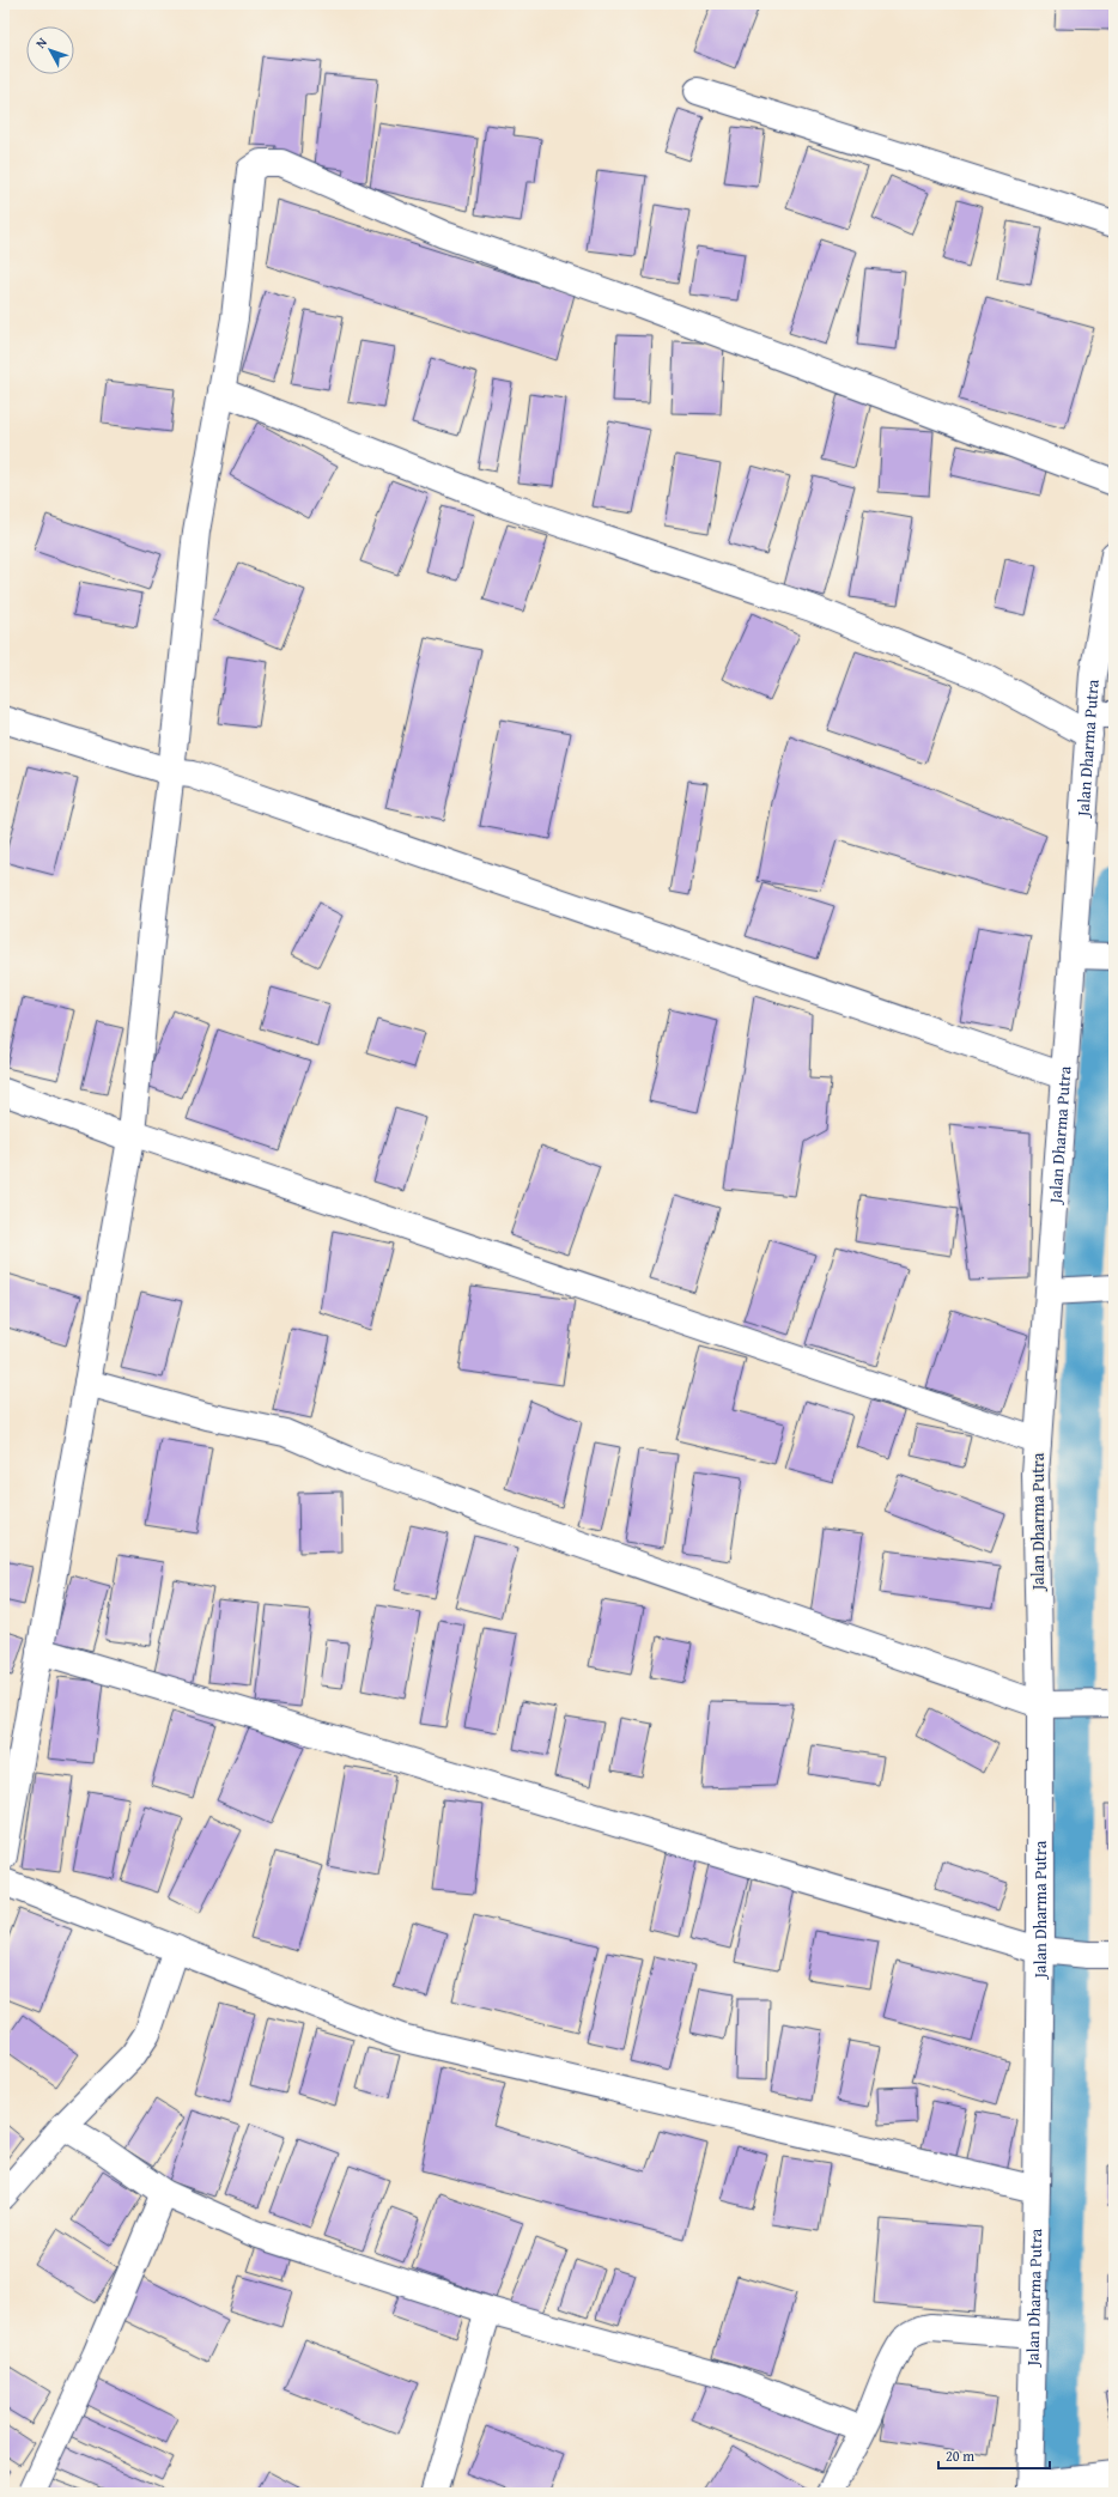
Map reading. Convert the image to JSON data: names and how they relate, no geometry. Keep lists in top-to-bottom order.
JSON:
{
  "streets": {
    "street": ["Jalan Dharma Putra"]
  },
  "scale_bar": "20 m",
  "north": "top left"
}
